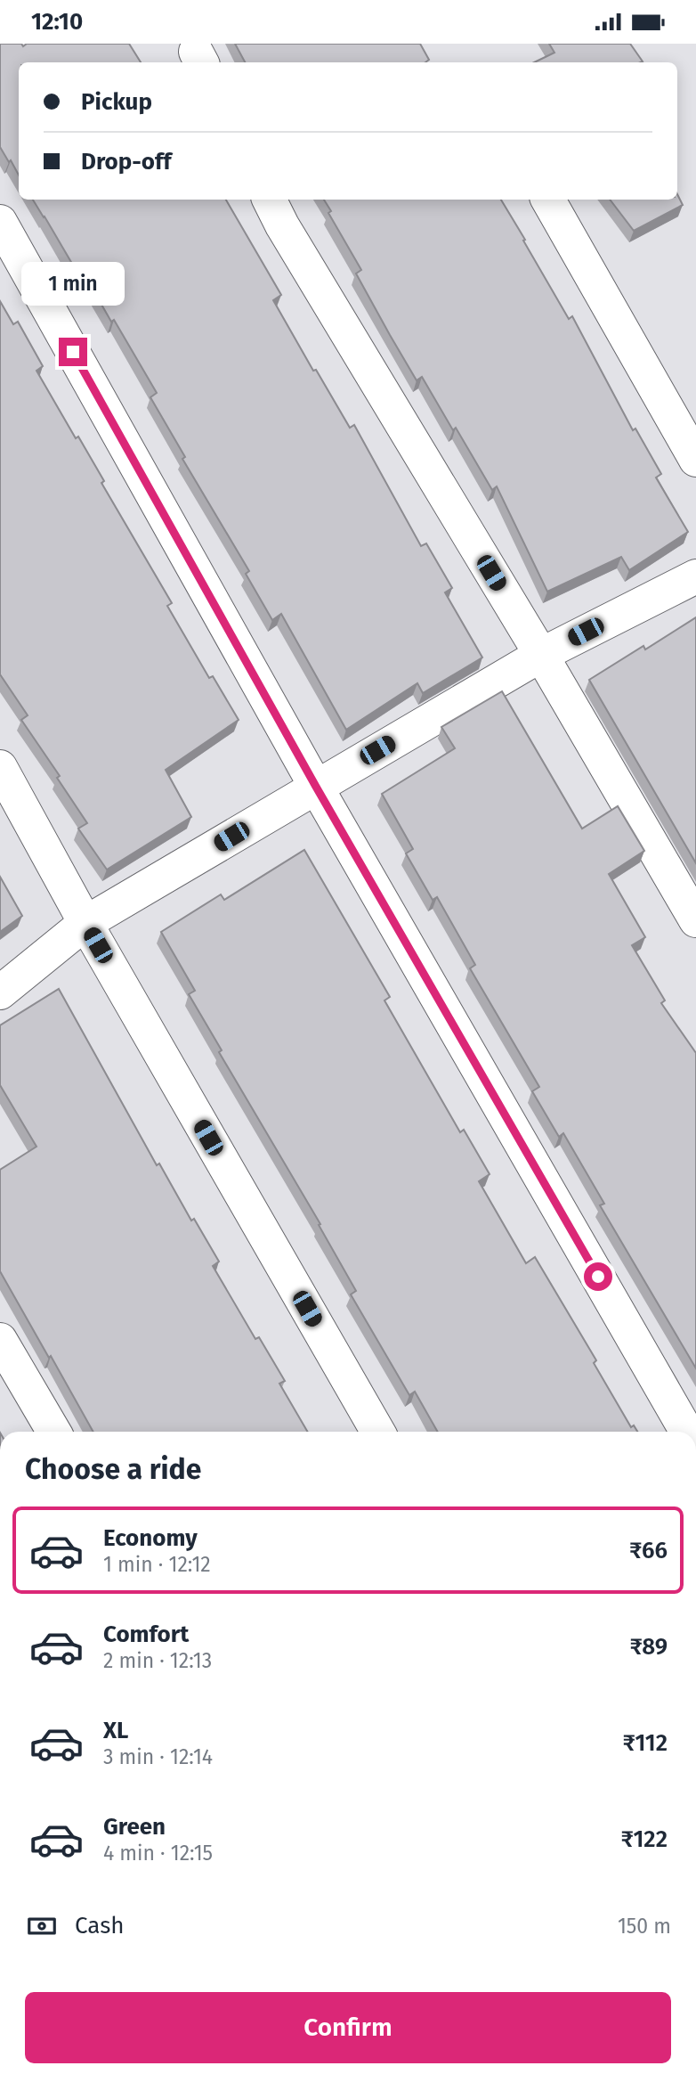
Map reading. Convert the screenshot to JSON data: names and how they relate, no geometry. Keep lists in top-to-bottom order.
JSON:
{
  "page": {
    "status": "12:10",
    "banner": ["Pickup", "Drop-off"],
    "bubble": "1 min",
    "heading": "Choose a ride",
    "list": [
      {
        "name": "Economy",
        "note": "1 min · 12:12",
        "value": "₹66"
      },
      {
        "name": "Comfort",
        "note": "2 min · 12:13",
        "value": "₹89"
      },
      {
        "name": "XL",
        "note": "3 min · 12:14",
        "value": "₹112"
      },
      {
        "name": "Green",
        "note": "4 min · 12:15",
        "value": "₹122"
      }
    ],
    "pay": ["Cash", "150 m"],
    "buttons": "Confirm"
  }
}
